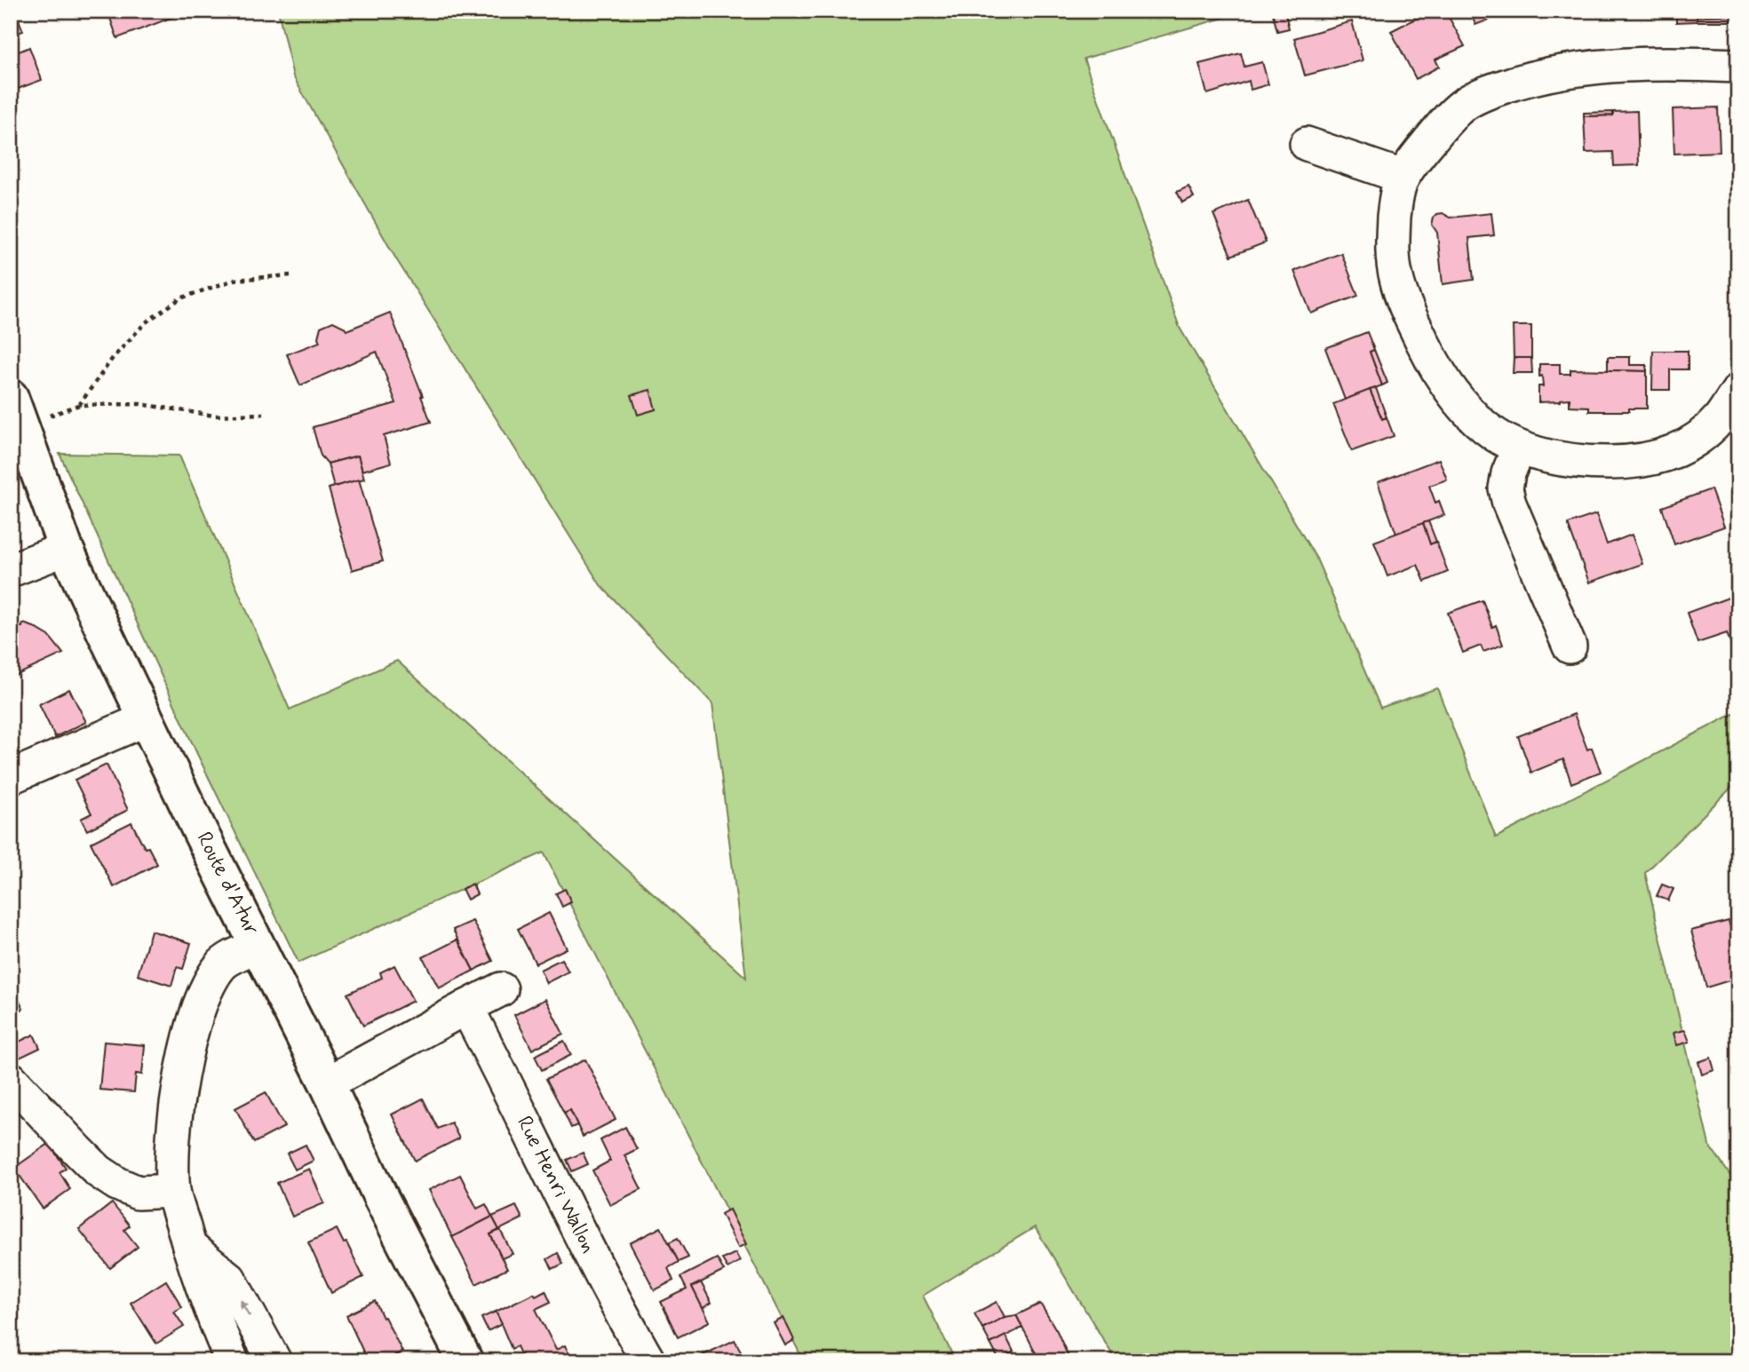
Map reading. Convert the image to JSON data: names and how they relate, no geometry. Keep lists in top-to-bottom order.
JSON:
{
  "streets": {
    "main road": ["Route d'Atur"],
    "street": ["Rue Henri Wallon"]
  }
}
